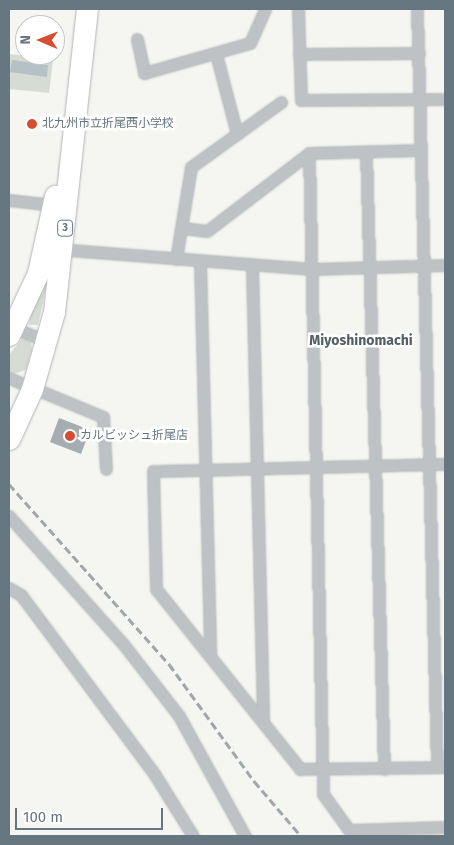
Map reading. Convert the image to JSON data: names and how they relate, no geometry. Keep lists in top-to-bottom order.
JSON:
{
  "streets": {
    "highway": ["3"]
  },
  "districts": ["Miyoshinomachi"],
  "places": ["北九州市立折尾西小学校", "カルビッシュ折尾店"],
  "scale_bar": "100 m",
  "north": "left"
}
